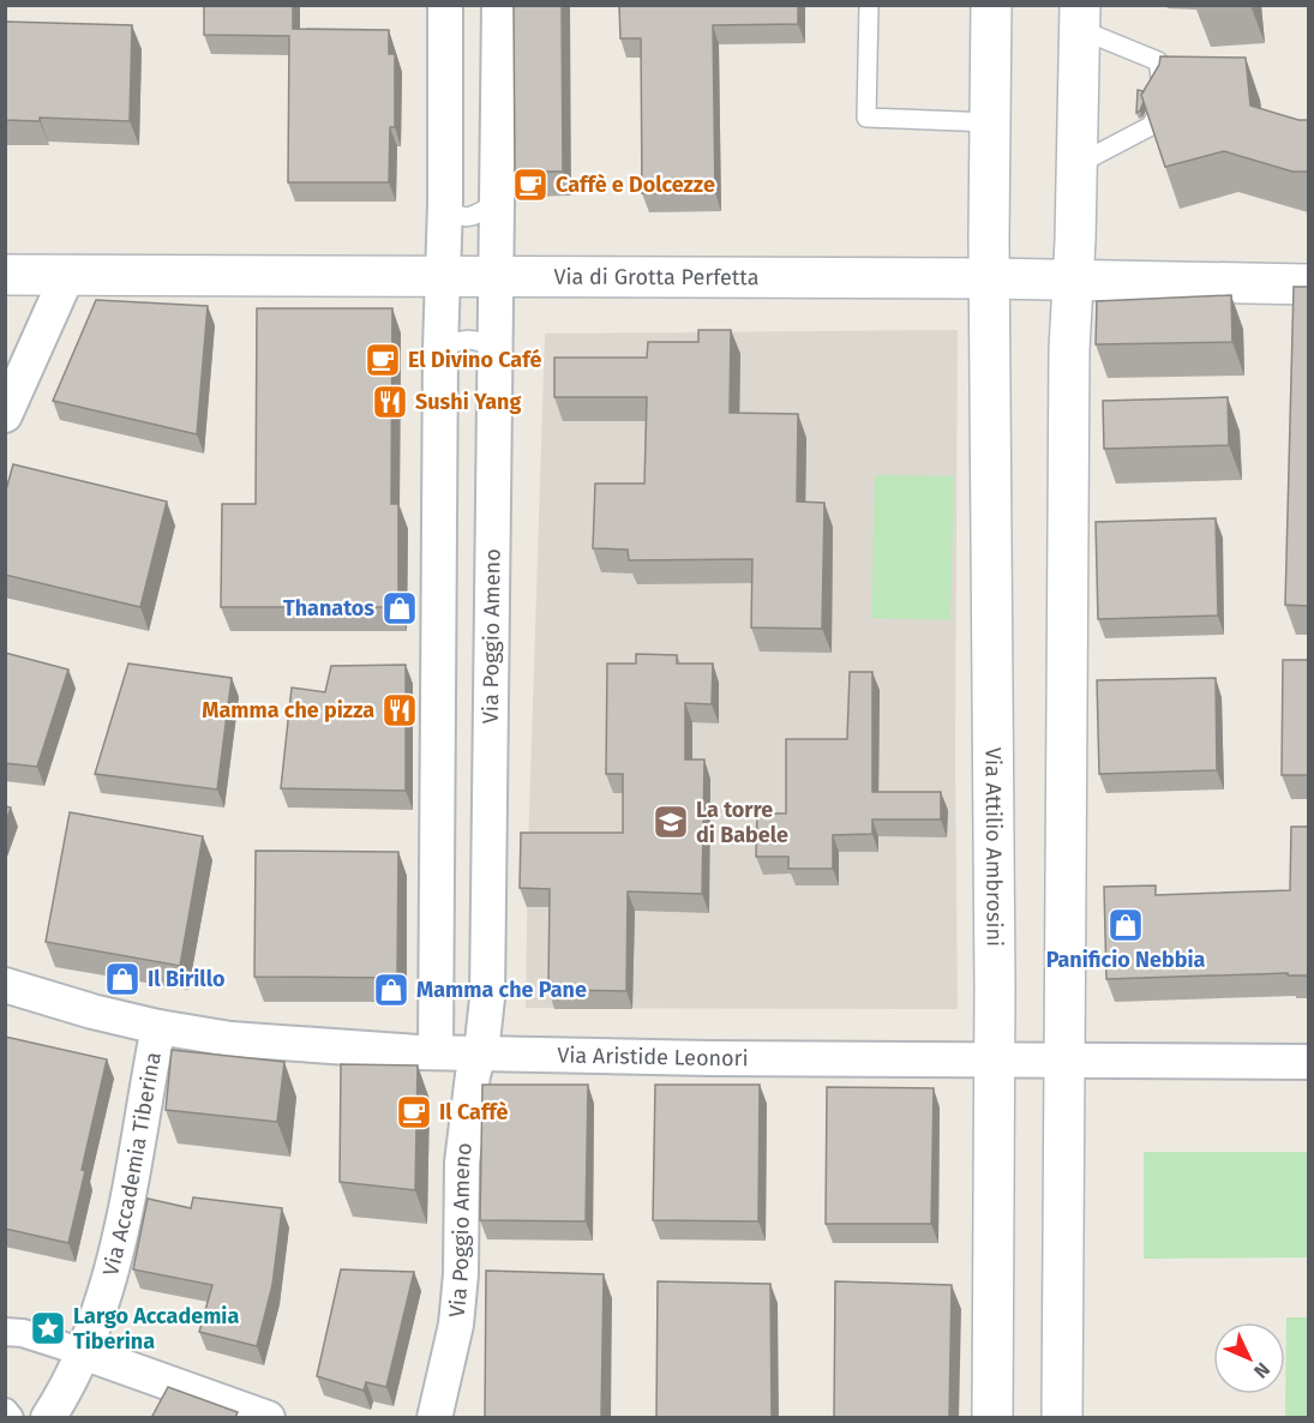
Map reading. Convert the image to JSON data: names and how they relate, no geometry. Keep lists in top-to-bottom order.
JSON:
{
  "streets": {
    "street": [
      "Via di Grotta Perfetta",
      "Via Poggio Ameno",
      "Via Attilio Ambrosini",
      "Via Aristide Leonori",
      "Via Accademia Tiberina"
    ]
  },
  "crossings": [
    ["Via di Grotta Perfetta", "Via Poggio Ameno"],
    ["Via di Grotta Perfetta", "Via Attilio Ambrosini"],
    ["Via Poggio Ameno", "Via Aristide Leonori"],
    ["Via Attilio Ambrosini", "Via Aristide Leonori"],
    ["Via Aristide Leonori", "Via Accademia Tiberina"]
  ],
  "places": {
    "cafe": ["Caffè e Dolcezze", "El Divino Café", "Il Caffè"],
    "restaurant": ["Sushi Yang", "Mamma che pizza"],
    "shop": [
      "Thanatos",
      "Panificio Nebbia",
      "Il Birillo",
      "Mamma che Pane"
    ],
    "school or university": ["La torre di Babele"],
    "place": ["Largo Accademia Tiberina"]
  },
  "north": "bottom right"
}
